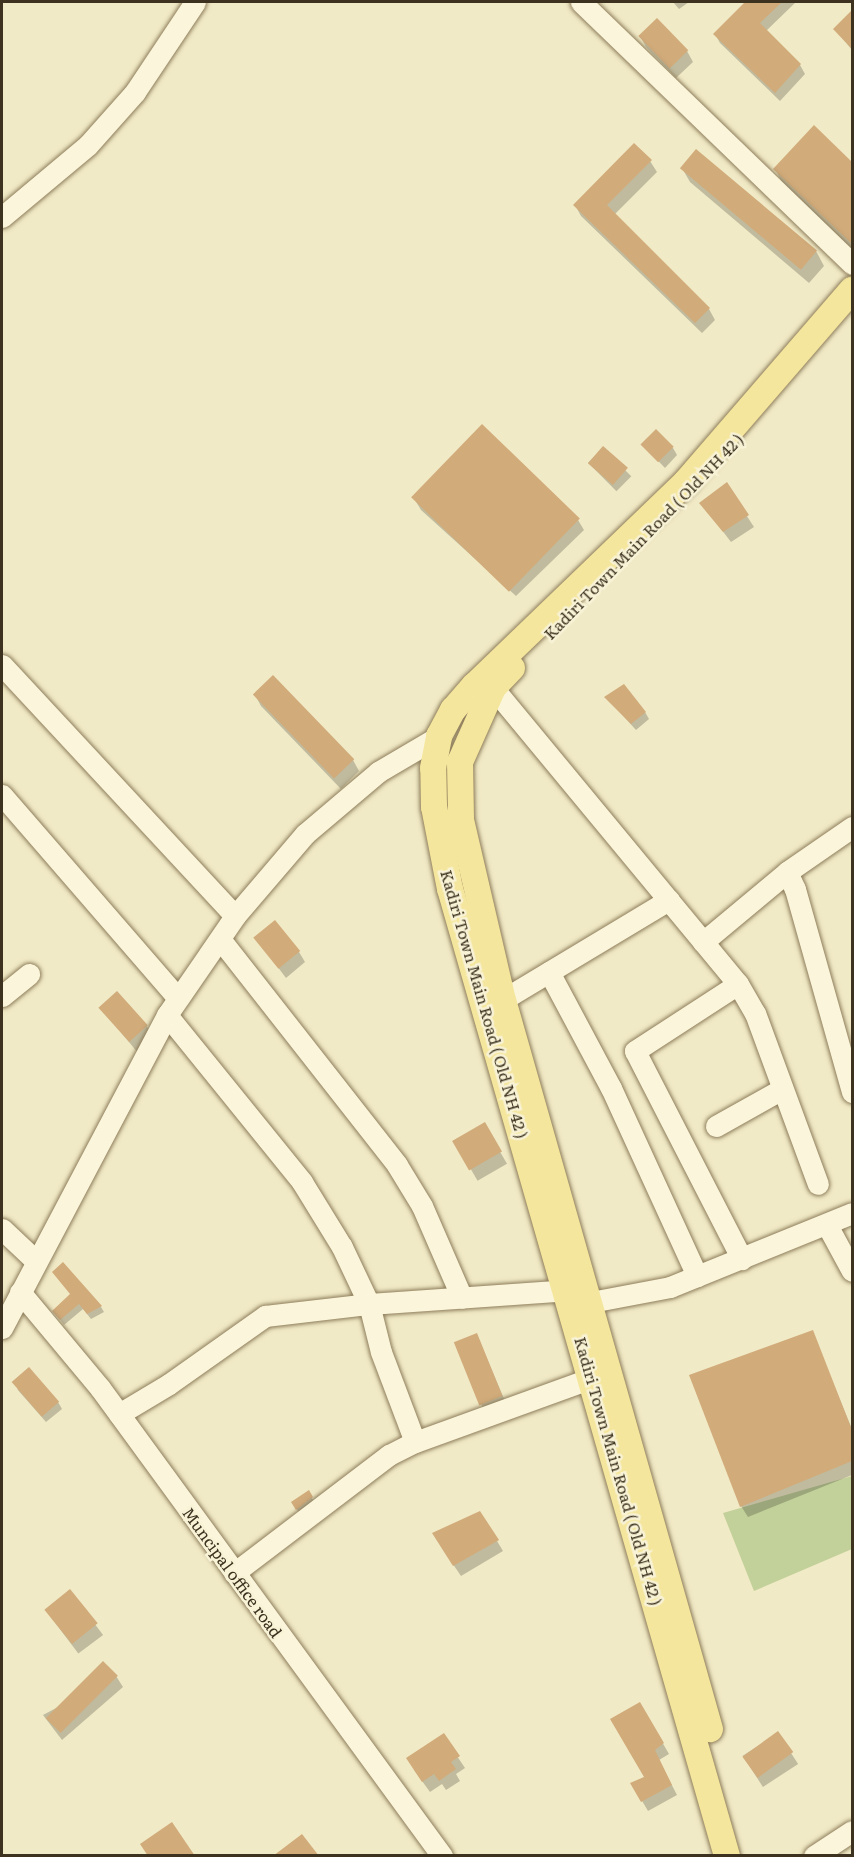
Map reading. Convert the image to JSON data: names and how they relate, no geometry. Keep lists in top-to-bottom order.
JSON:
{
  "streets": {
    "main road": ["Kadiri Town Main Road ( Old NH 42 )"],
    "street": ["Muncipal office road"]
  }
}
